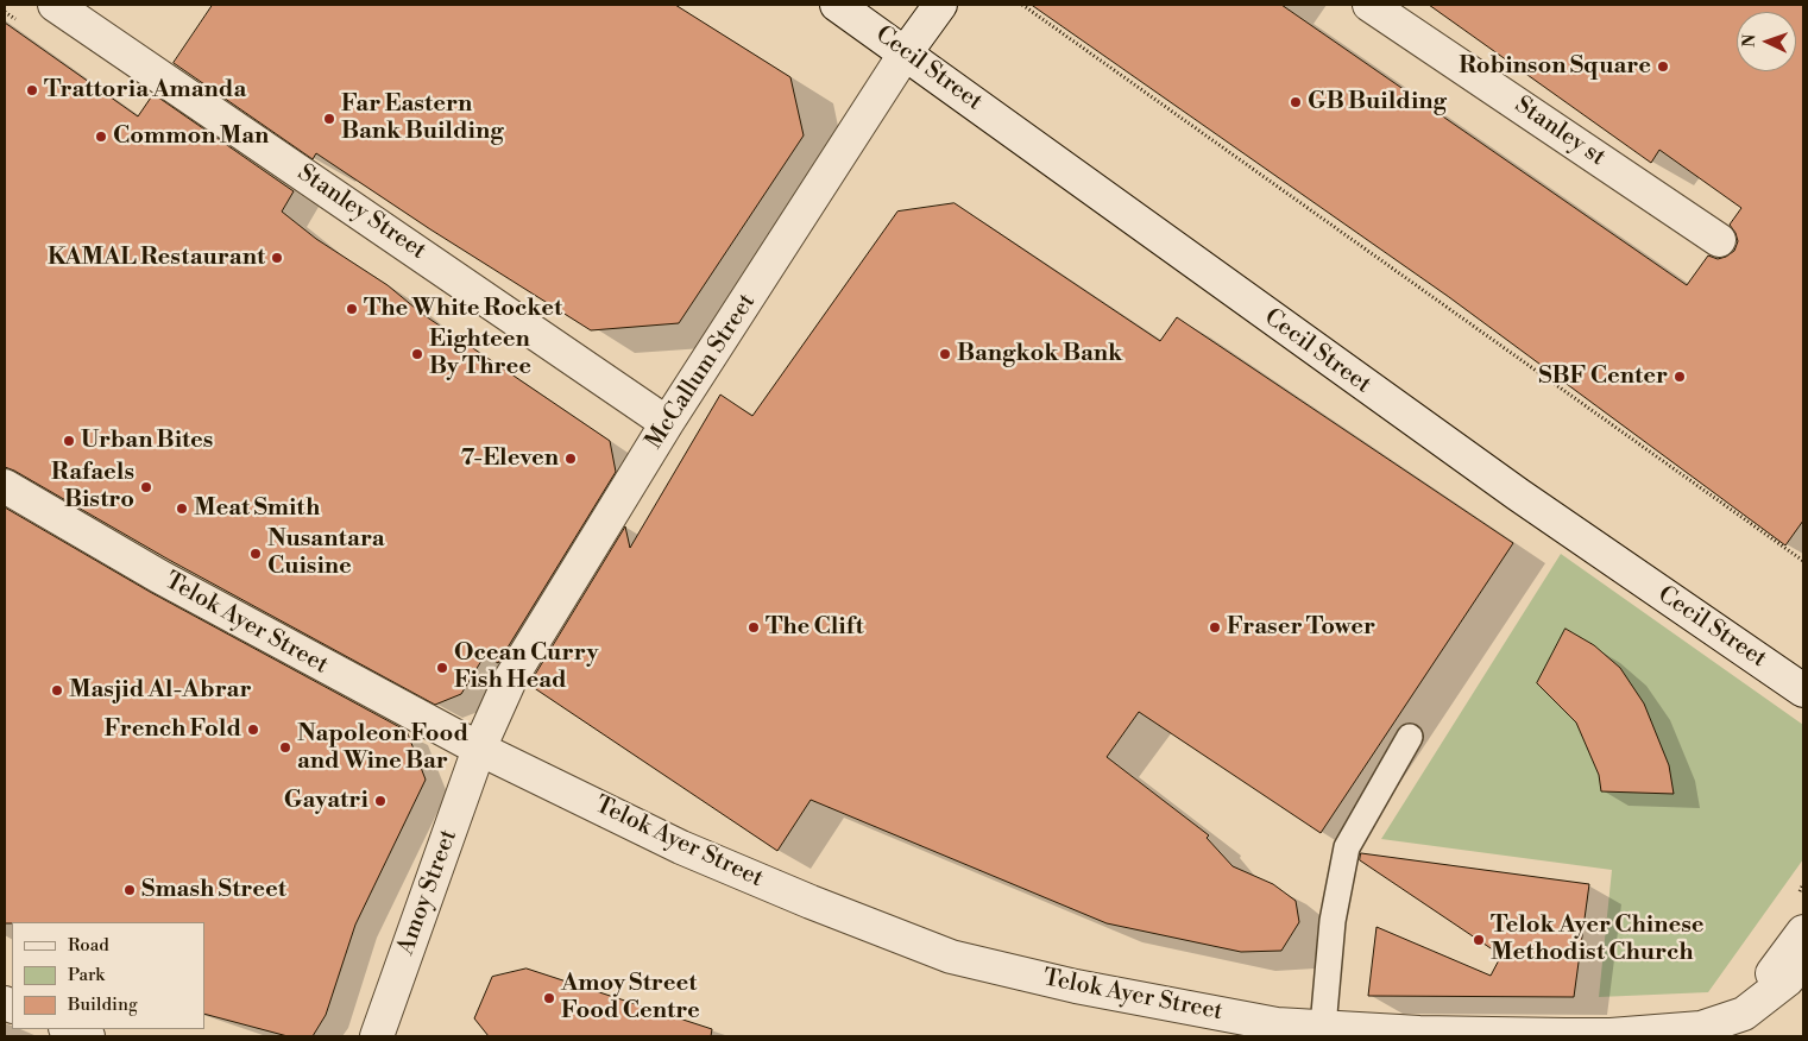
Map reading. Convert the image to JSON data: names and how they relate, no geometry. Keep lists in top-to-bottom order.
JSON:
{
  "streets": {
    "street": [
      "Cecil Street",
      "Stanley st",
      "Stanley Street",
      "McCallum Street",
      "Telok Ayer Street",
      "Amoy Street"
    ]
  },
  "crossings": [
    ["Cecil Street", "McCallum Street"],
    ["Stanley Street", "McCallum Street"],
    ["McCallum Street", "Telok Ayer Street"],
    ["McCallum Street", "Amoy Street"],
    ["Telok Ayer Street", "Amoy Street"]
  ],
  "places": [
    "Robinson Square",
    "Trattoria Amanda",
    "GB Building",
    "Far Eastern Bank Building",
    "Common Man",
    "KAMAL Restaurant",
    "The White Rocket",
    "Eighteen By Three",
    "Bangkok Bank",
    "SBF Center",
    "Urban Bites",
    "7-Eleven",
    "Rafaels Bistro",
    "Meat Smith",
    "Nusantara Cuisine",
    "The Clift",
    "Fraser Tower",
    "Ocean Curry Fish Head",
    "Masjid Al-Abrar",
    "French Fold",
    "Napoleon Food and Wine Bar",
    "Gayatri",
    "Smash Street",
    "Telok Ayer Chinese Methodist Church",
    "Amoy Street Food Centre"
  ],
  "legend": ["Road", "Park", "Building"],
  "north": "left"
}
